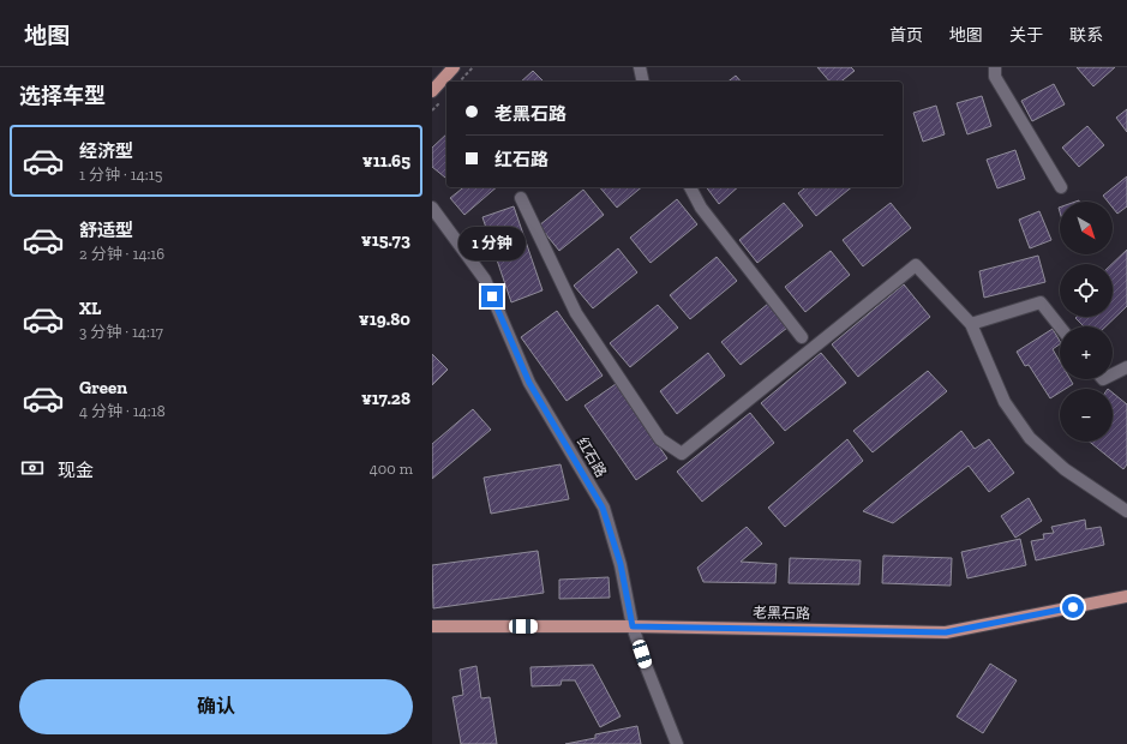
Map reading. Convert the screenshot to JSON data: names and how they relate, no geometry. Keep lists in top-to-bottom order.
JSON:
{
  "streets": {
    "main road": ["老黑石路"],
    "street": ["红石路"]
  },
  "crossings": [
    ["红石路", "老黑石路"]
  ],
  "north": "bottom right",
  "page": {
    "header": "地图",
    "nav": [
      "首页",
      "地图",
      "关于",
      "联系"
    ],
    "heading": "选择车型",
    "banner": ["老黑石路", "红石路"],
    "list": [
      {
        "name": "经济型",
        "note": "1 分钟 · 14:15",
        "value": "¥11.65"
      },
      {
        "name": "舒适型",
        "note": "2 分钟 · 14:16",
        "value": "¥15.73"
      },
      {
        "name": "XL",
        "note": "3 分钟 · 14:17",
        "value": "¥19.80"
      },
      {
        "name": "Green",
        "note": "4 分钟 · 14:18",
        "value": "¥17.28"
      }
    ],
    "map_buttons": ["+", "−"],
    "bubble": "1 分钟",
    "pay": ["现金", "400 m"],
    "buttons": "确认"
  }
}
